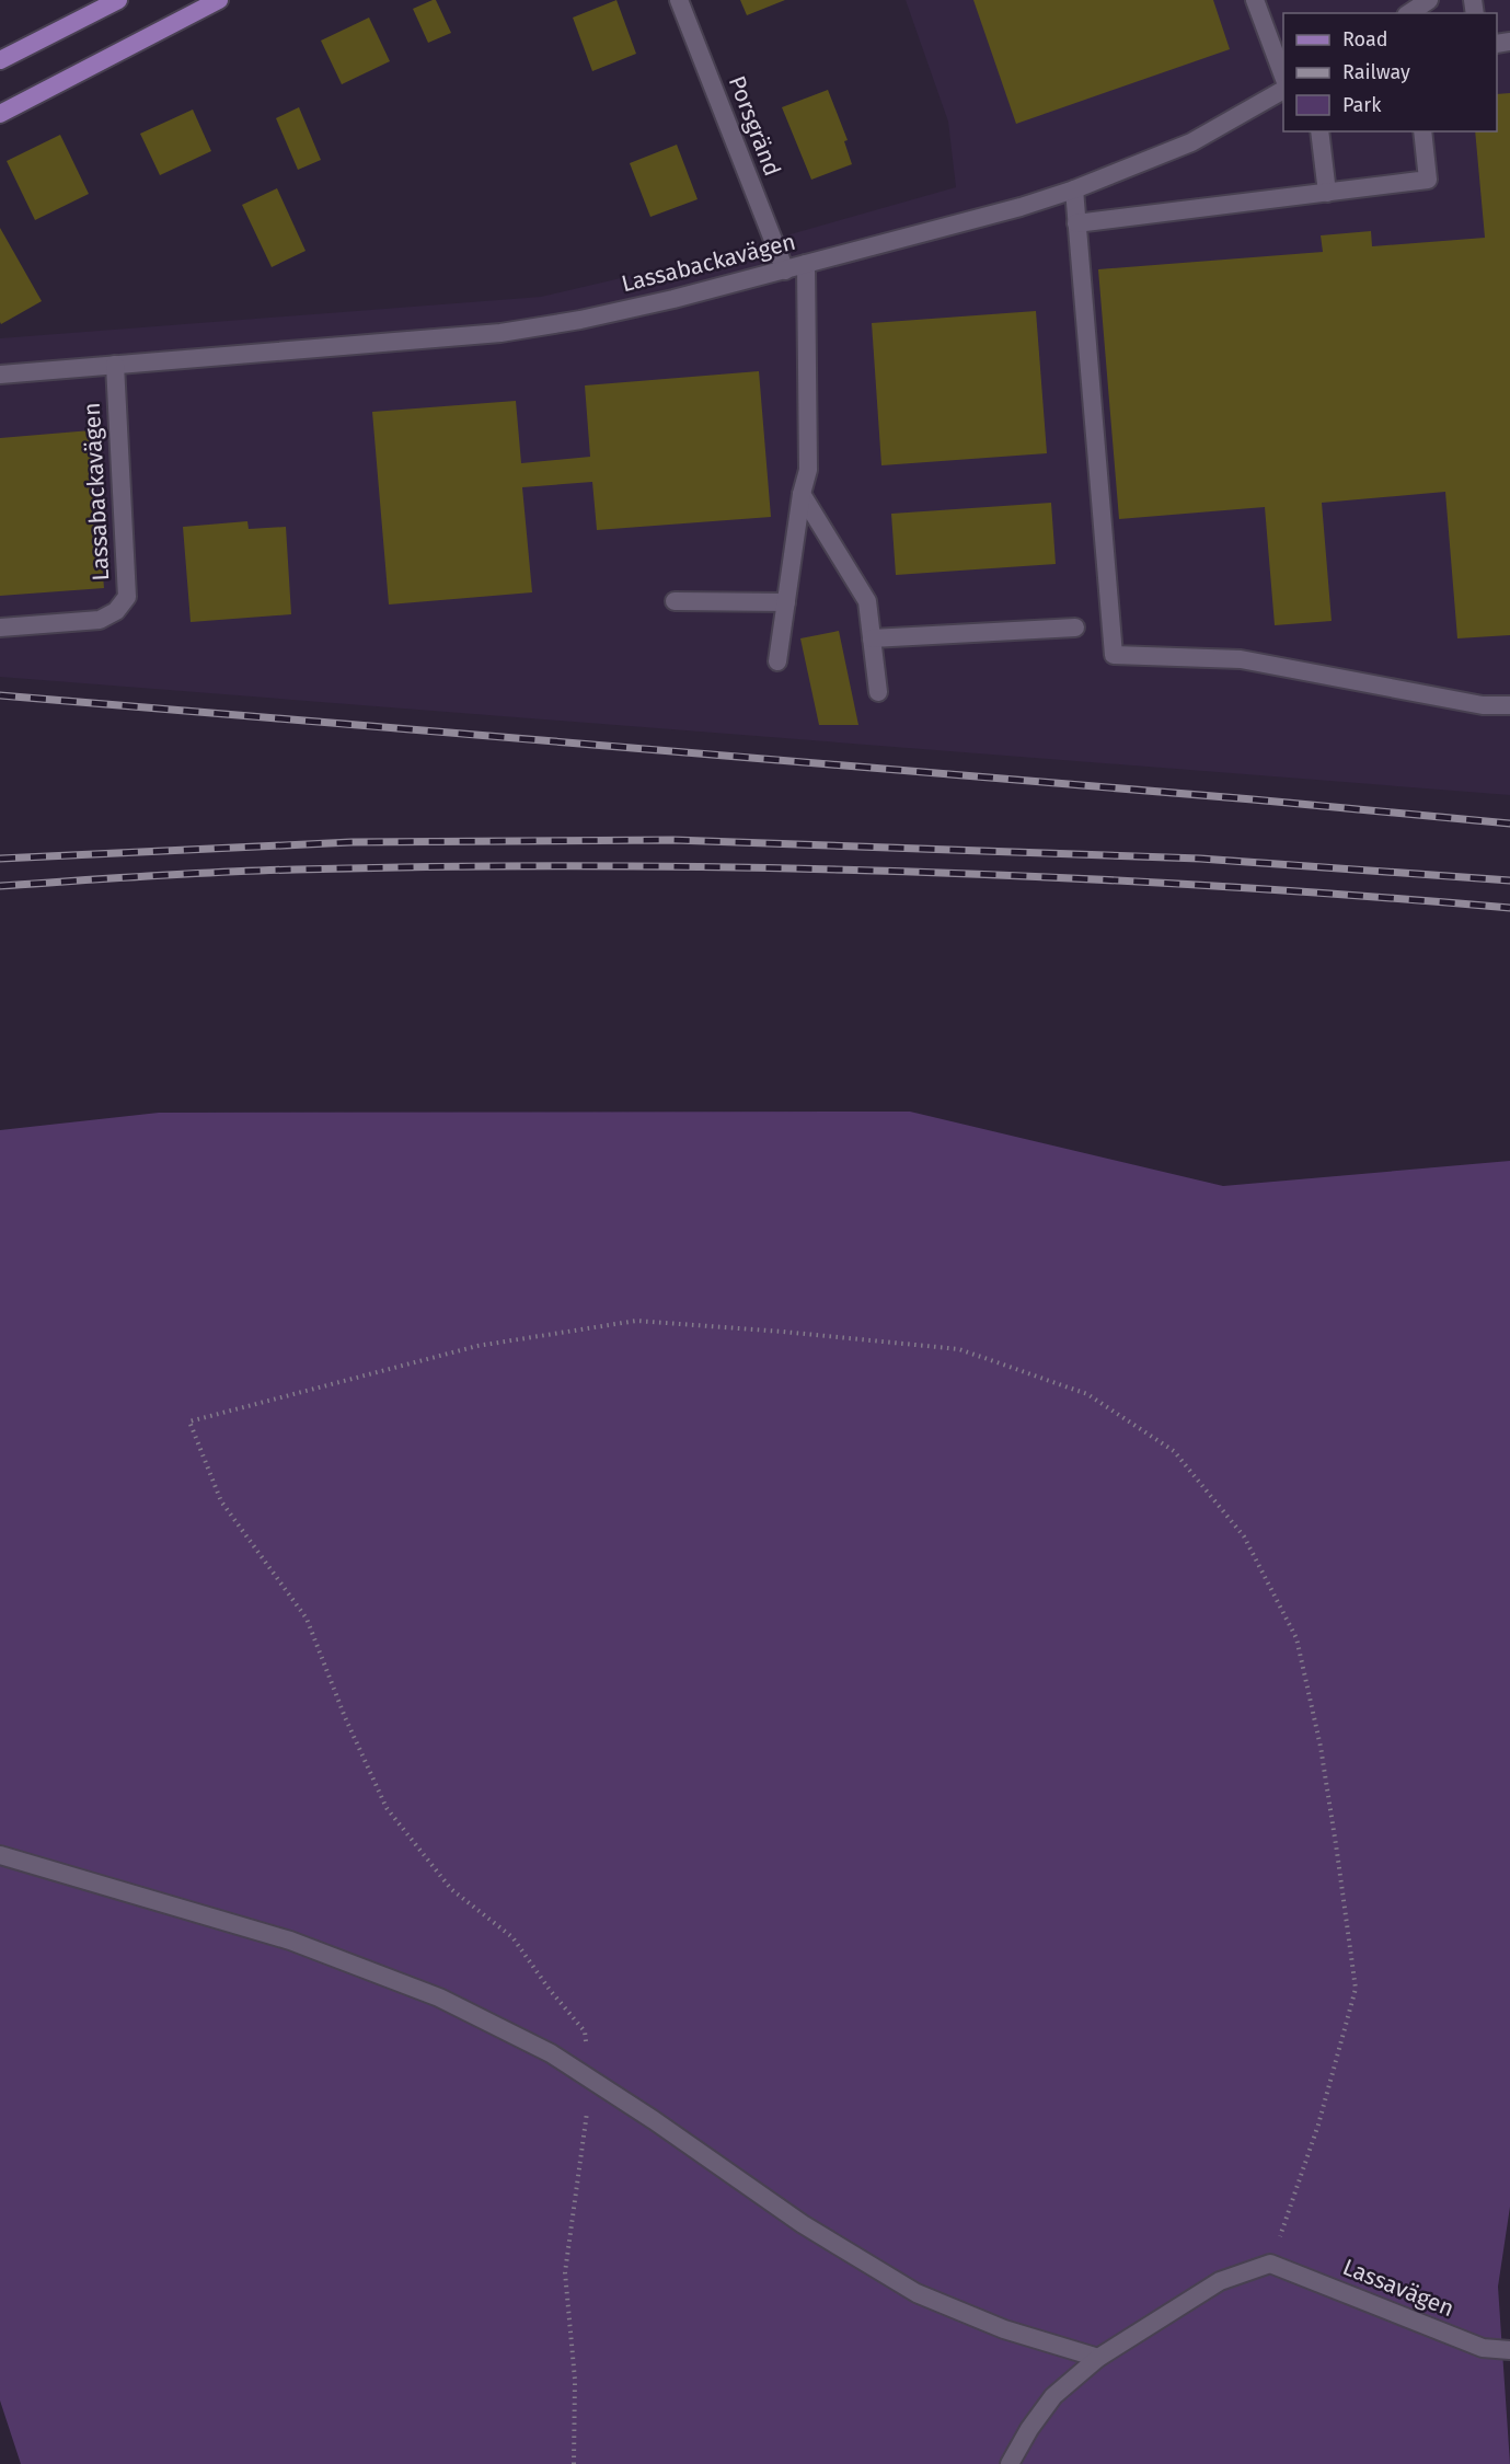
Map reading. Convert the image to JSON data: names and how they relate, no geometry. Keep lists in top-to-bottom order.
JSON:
{
  "streets": {
    "street": ["Porsgränd", "Lassabackavägen", "Lassavägen"]
  },
  "crossings": [
    ["Porsgränd", "Lassabackavägen"]
  ],
  "legend": ["Road", "Railway", "Park"]
}
